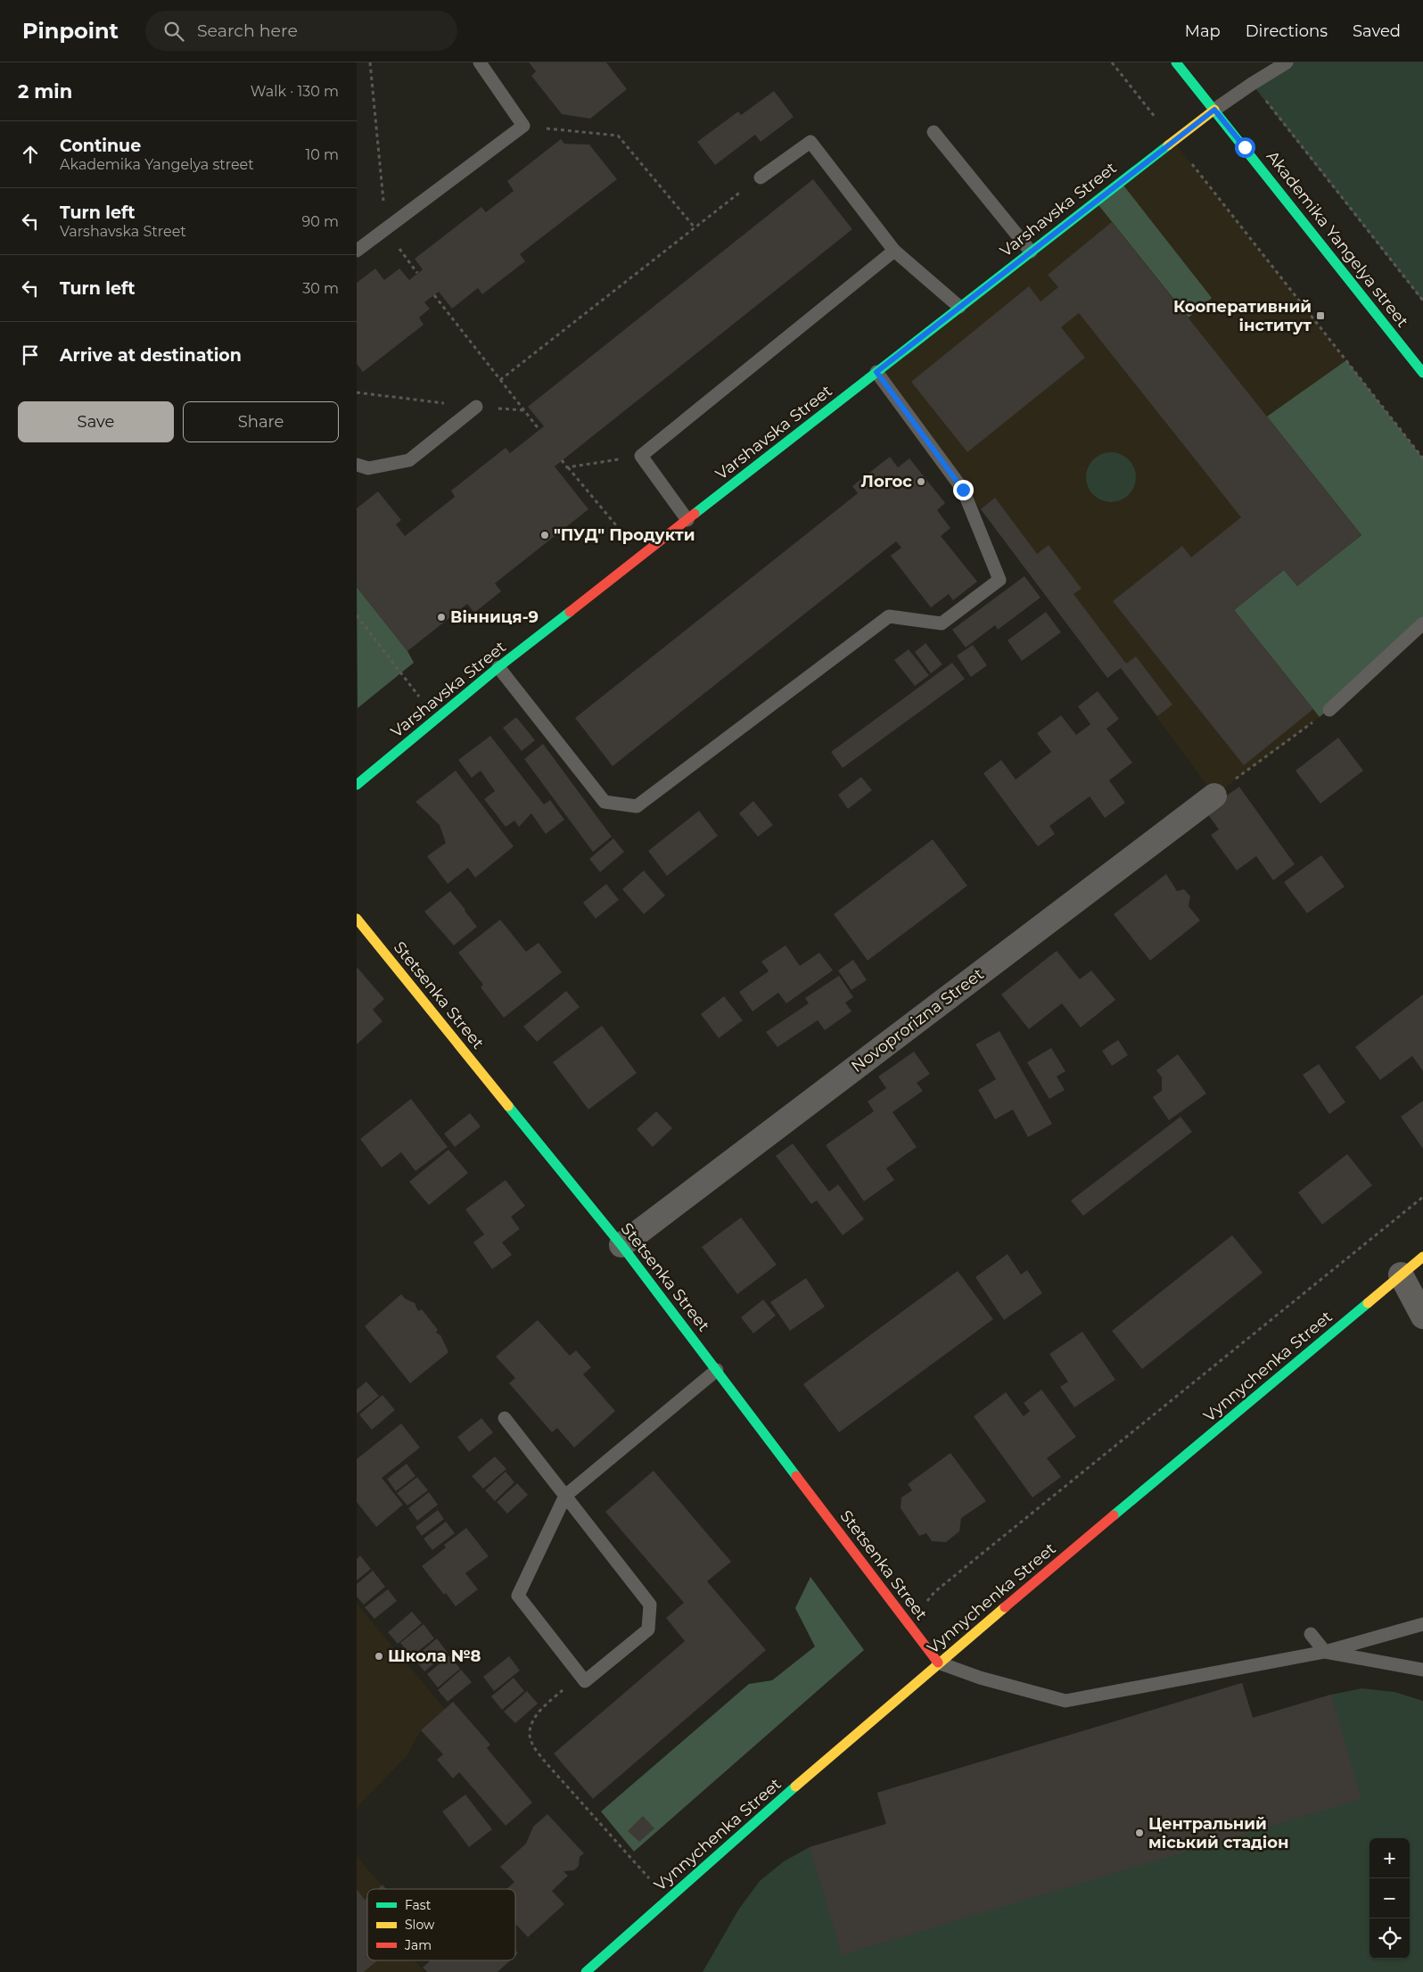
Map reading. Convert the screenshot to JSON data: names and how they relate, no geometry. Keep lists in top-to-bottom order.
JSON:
{
  "streets": {
    "street": [
      "Varshavska Street",
      "Akademika Yangelya street",
      "Stetsenka Street",
      "Novoprorizna Street",
      "Vynnychenka Street"
    ]
  },
  "crossings": [
    ["Varshavska Street", "Akademika Yangelya street"],
    ["Stetsenka Street", "Novoprorizna Street"],
    ["Stetsenka Street", "Vynnychenka Street"]
  ],
  "places": {
    "transit": ["Кооперативний інститут"],
    "other": [
      "Логос",
      "\"ПУД\" Продукти",
      "Вінниця-9",
      "Школа №8",
      "Центральний міський стадіон"
    ]
  },
  "legend": ["Fast", "Slow", "Jam"],
  "page": {
    "header": "Pinpoint",
    "search": "Search here",
    "nav": ["Map", "Directions", "Saved"],
    "heading": ["2 min", "Walk · 130 m"],
    "list": [
      ["Continue", "Akademika Yangelya street", "10 m"],
      ["Turn left", "Varshavska Street", "90 m"],
      ["Turn left", "30 m"],
      "Arrive at destination"
    ],
    "buttons": ["Save", "Share"],
    "map_buttons": ["+", "−"]
  }
}
